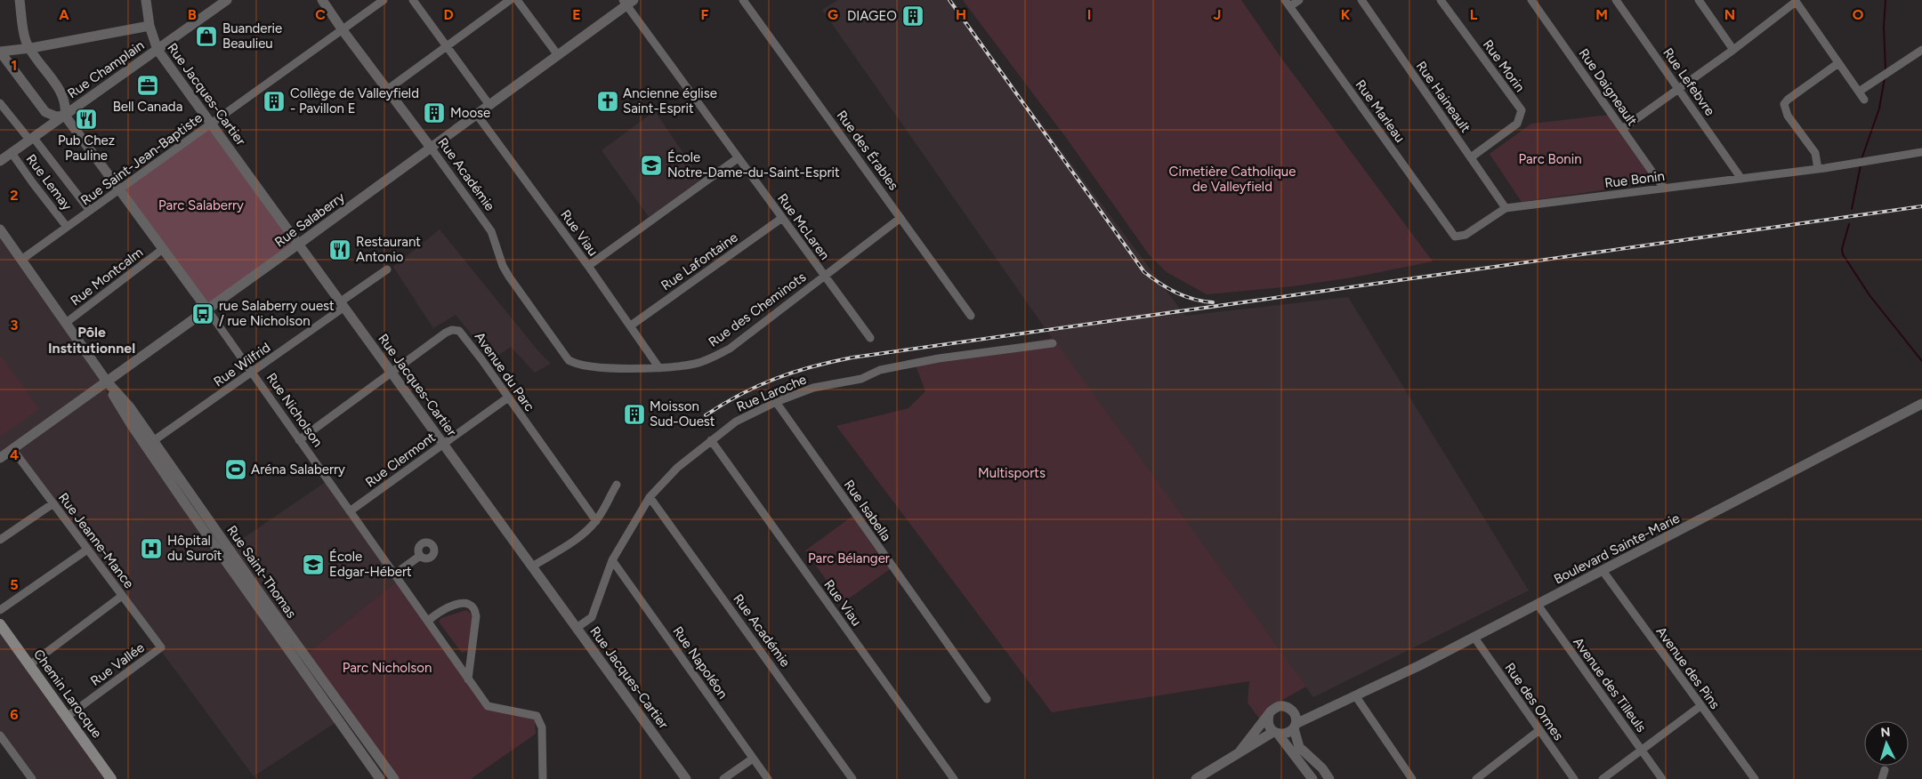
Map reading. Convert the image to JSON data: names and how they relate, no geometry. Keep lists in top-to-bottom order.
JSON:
{
  "streets": {
    "main road": ["Chemin Larocque"],
    "street": [
      "Rue Morin",
      "Rue Champlain",
      "Rue Lefebvre",
      "Rue Daigneault",
      "Rue Jacques-Cartier",
      "Rue Haineault",
      "Rue Marleau",
      "Rue des Érables",
      "Rue Saint-Jean-Baptiste",
      "Rue Académie",
      "Rue Bonin",
      "Rue Lemay",
      "Rue Salaberry",
      "Rue McLaren",
      "Rue Viau",
      "Rue Lafontaine",
      "Rue Montcalm",
      "Rue des Cheminots",
      "Rue Wilfrid",
      "Avenue du Parc",
      "Rue Laroche",
      "Rue Nicholson",
      "Rue Clermont",
      "Rue Isabella",
      "Rue Jeanne-Mance",
      "Boulevard Sainte-Marie",
      "Rue Saint-Thomas",
      "Rue Napoléon",
      "Rue Vallée",
      "Avenue des Pins",
      "Avenue des Tilleuls",
      "Rue des Ormes"
    ]
  },
  "crossings": [
    ["Rue Morin", "Rue Haineault"],
    ["Rue Champlain", "Rue Jacques-Cartier"],
    ["Rue Champlain", "Rue Lemay"],
    ["Rue Champlain", "Rue Nicholson"],
    ["Rue Lefebvre", "Rue Bonin"],
    ["Rue Daigneault", "Rue Bonin"],
    ["Rue Jacques-Cartier", "Rue Saint-Jean-Baptiste"],
    ["Rue Jacques-Cartier", "Rue Salaberry"],
    ["Rue Jacques-Cartier", "Rue Wilfrid"],
    ["Rue Jacques-Cartier", "Avenue du Parc"],
    ["Rue Jacques-Cartier", "Rue Laroche"],
    ["Rue Jacques-Cartier", "Rue Clermont"],
    ["Rue Haineault", "Rue Bonin"],
    ["Rue Marleau", "Rue Bonin"],
    ["Rue des Érables", "Rue des Cheminots"],
    ["Rue Saint-Jean-Baptiste", "Rue Académie"],
    ["Rue Saint-Jean-Baptiste", "Rue Lemay"],
    ["Rue Saint-Jean-Baptiste", "Rue Nicholson"],
    ["Rue Saint-Jean-Baptiste", "Rue Saint-Thomas"],
    ["Rue Académie", "Rue Salaberry"],
    ["Rue Académie", "Rue des Cheminots"],
    ["Rue Académie", "Rue Laroche"],
    ["Rue Salaberry", "Rue McLaren"],
    ["Rue Salaberry", "Rue Viau"],
    ["Rue Salaberry", "Rue Nicholson"],
    ["Rue Salaberry", "Rue Jeanne-Mance"],
    ["Rue Salaberry", "Rue Saint-Thomas"],
    ["Rue McLaren", "Rue Lafontaine"],
    ["Rue McLaren", "Rue des Cheminots"],
    ["Rue Viau", "Rue Lafontaine"],
    ["Rue Viau", "Rue des Cheminots"],
    ["Rue Viau", "Rue Laroche"],
    ["Rue Montcalm", "Rue Nicholson"],
    ["Rue Montcalm", "Rue Saint-Thomas"],
    ["Rue Wilfrid", "Rue Nicholson"],
    ["Rue Wilfrid", "Rue Saint-Thomas"],
    ["Avenue du Parc", "Rue Nicholson"],
    ["Avenue du Parc", "Rue Clermont"],
    ["Rue Laroche", "Rue Isabella"],
    ["Rue Laroche", "Rue Napoléon"],
    ["Rue Nicholson", "Rue Clermont"],
    ["Rue Jeanne-Mance", "Rue Vallée"],
    ["Boulevard Sainte-Marie", "Avenue des Pins"],
    ["Boulevard Sainte-Marie", "Avenue des Tilleuls"],
    ["Boulevard Sainte-Marie", "Rue des Ormes"],
    ["Rue Vallée", "Chemin Larocque"]
  ],
  "districts": ["Pôle Institutionnel"],
  "parks": [
    "Parc Bonin",
    "Cimetière Catholique de Valleyfield",
    "Parc Salaberry",
    "Multisports",
    "Parc Bélanger",
    "Parc Nicholson"
  ],
  "places": {
    "building": [
      "DIAGEO",
      "Collège de Valleyfield - Pavillon E",
      "Moose",
      "Moisson Sud-Ouest"
    ],
    "shop": ["Buanderie Beaulieu"],
    "office": ["Bell Canada"],
    "church": ["Ancienne église Saint-Esprit"],
    "restaurant": ["Pub Chez Pauline", "Restaurant Antonio"],
    "school or university": ["École Notre-Dame-du-Saint-Esprit", "École Edgar-Hébert"],
    "bus stop": ["rue Salaberry ouest / rue Nicholson"],
    "sports": ["Aréna Salaberry"],
    "hospital": ["Hôpital du Suroît"]
  },
  "north": "top",
  "grid": {
    "columns": [
      "A",
      "B",
      "C",
      "D",
      "E",
      "F",
      "G",
      "H",
      "I",
      "J",
      "K",
      "L",
      "M",
      "N",
      "O"
    ],
    "rows": [
      "1",
      "2",
      "3",
      "4",
      "5",
      "6"
    ]
  }
}
